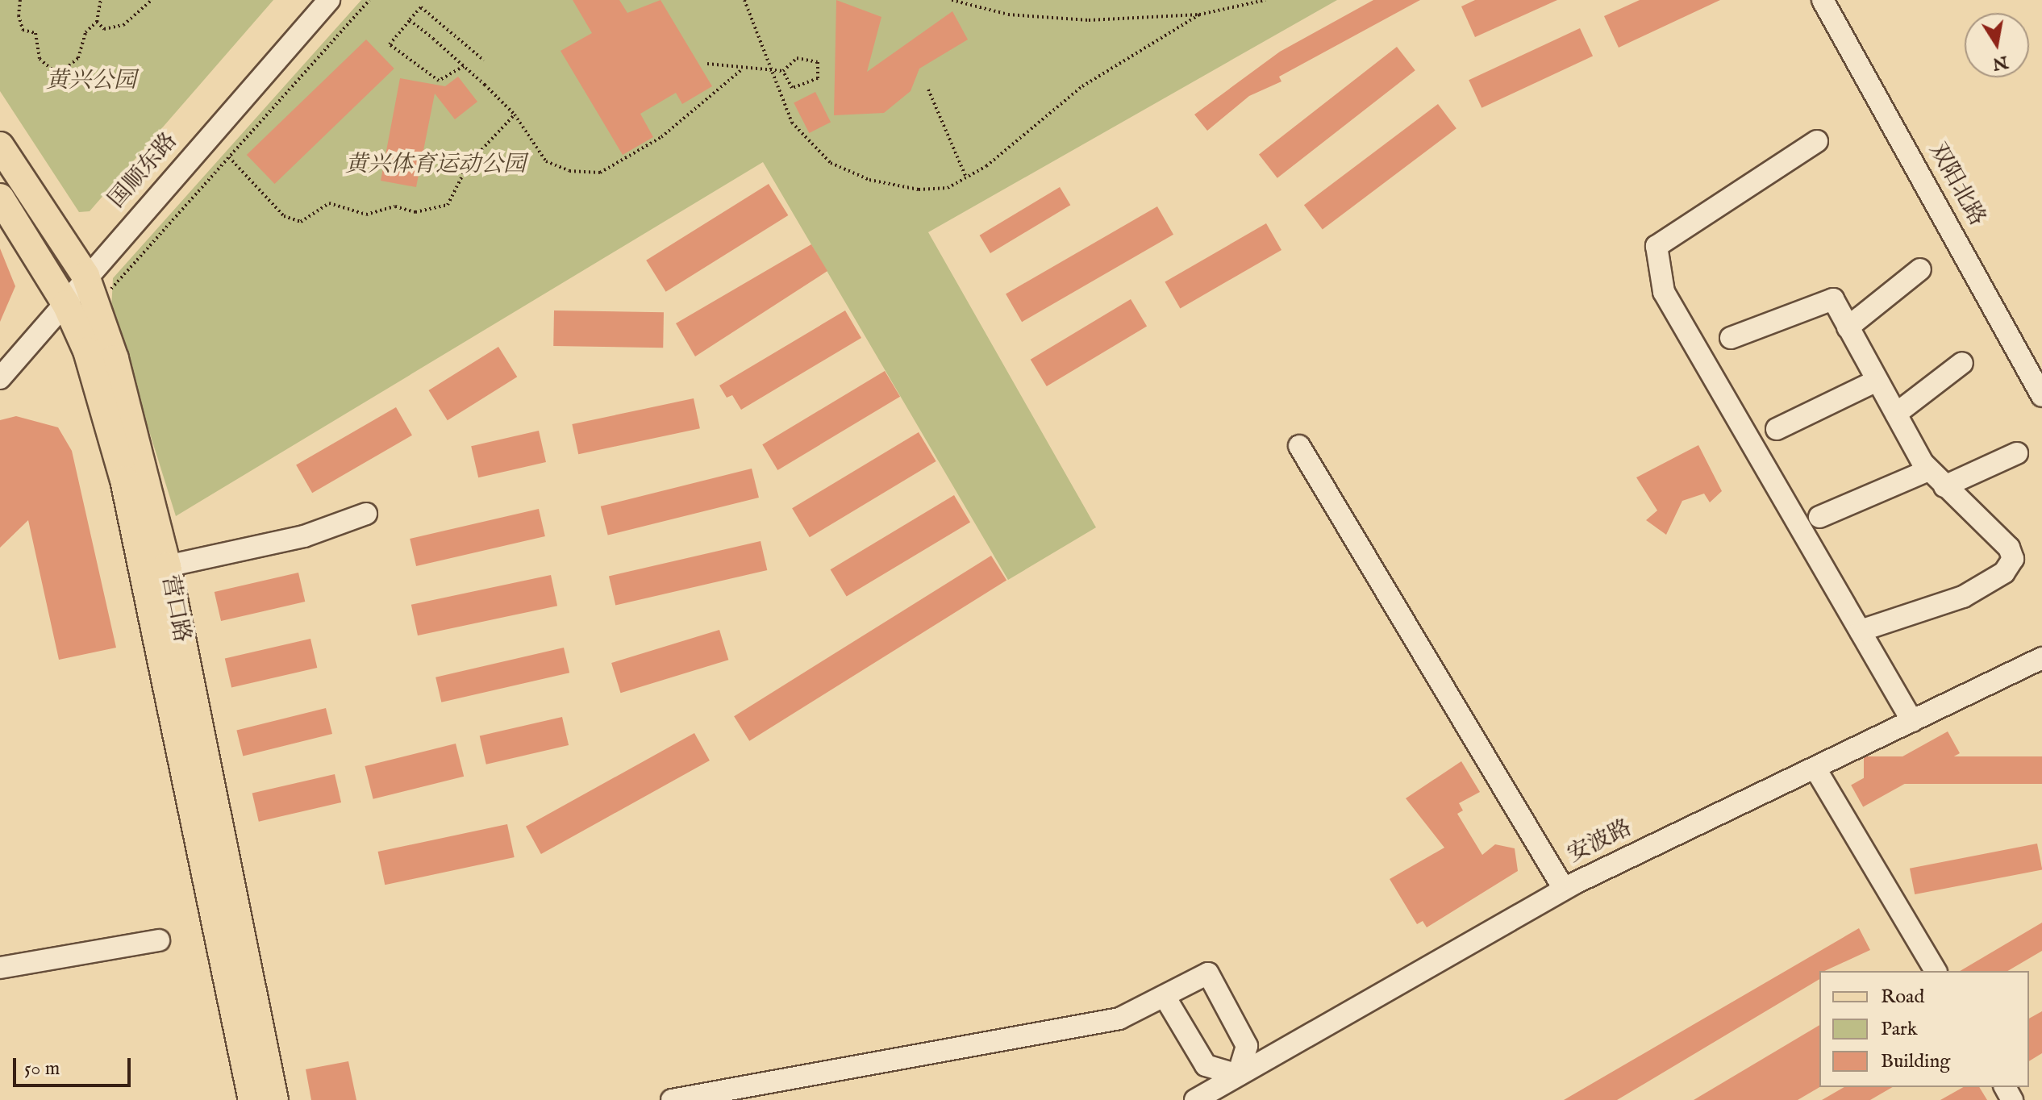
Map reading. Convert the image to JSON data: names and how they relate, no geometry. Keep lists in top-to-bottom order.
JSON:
{
  "streets": {
    "main road": ["营口路"],
    "street": ["国顺东路", "双阳北路", "安波路"]
  },
  "crossings": [
    ["国顺东路", "营口路"]
  ],
  "parks": ["黄兴公园", "黄兴体育运动公园"],
  "legend": ["Road", "Park", "Building"],
  "scale_bar": "50 m",
  "north": "bottom"
}
